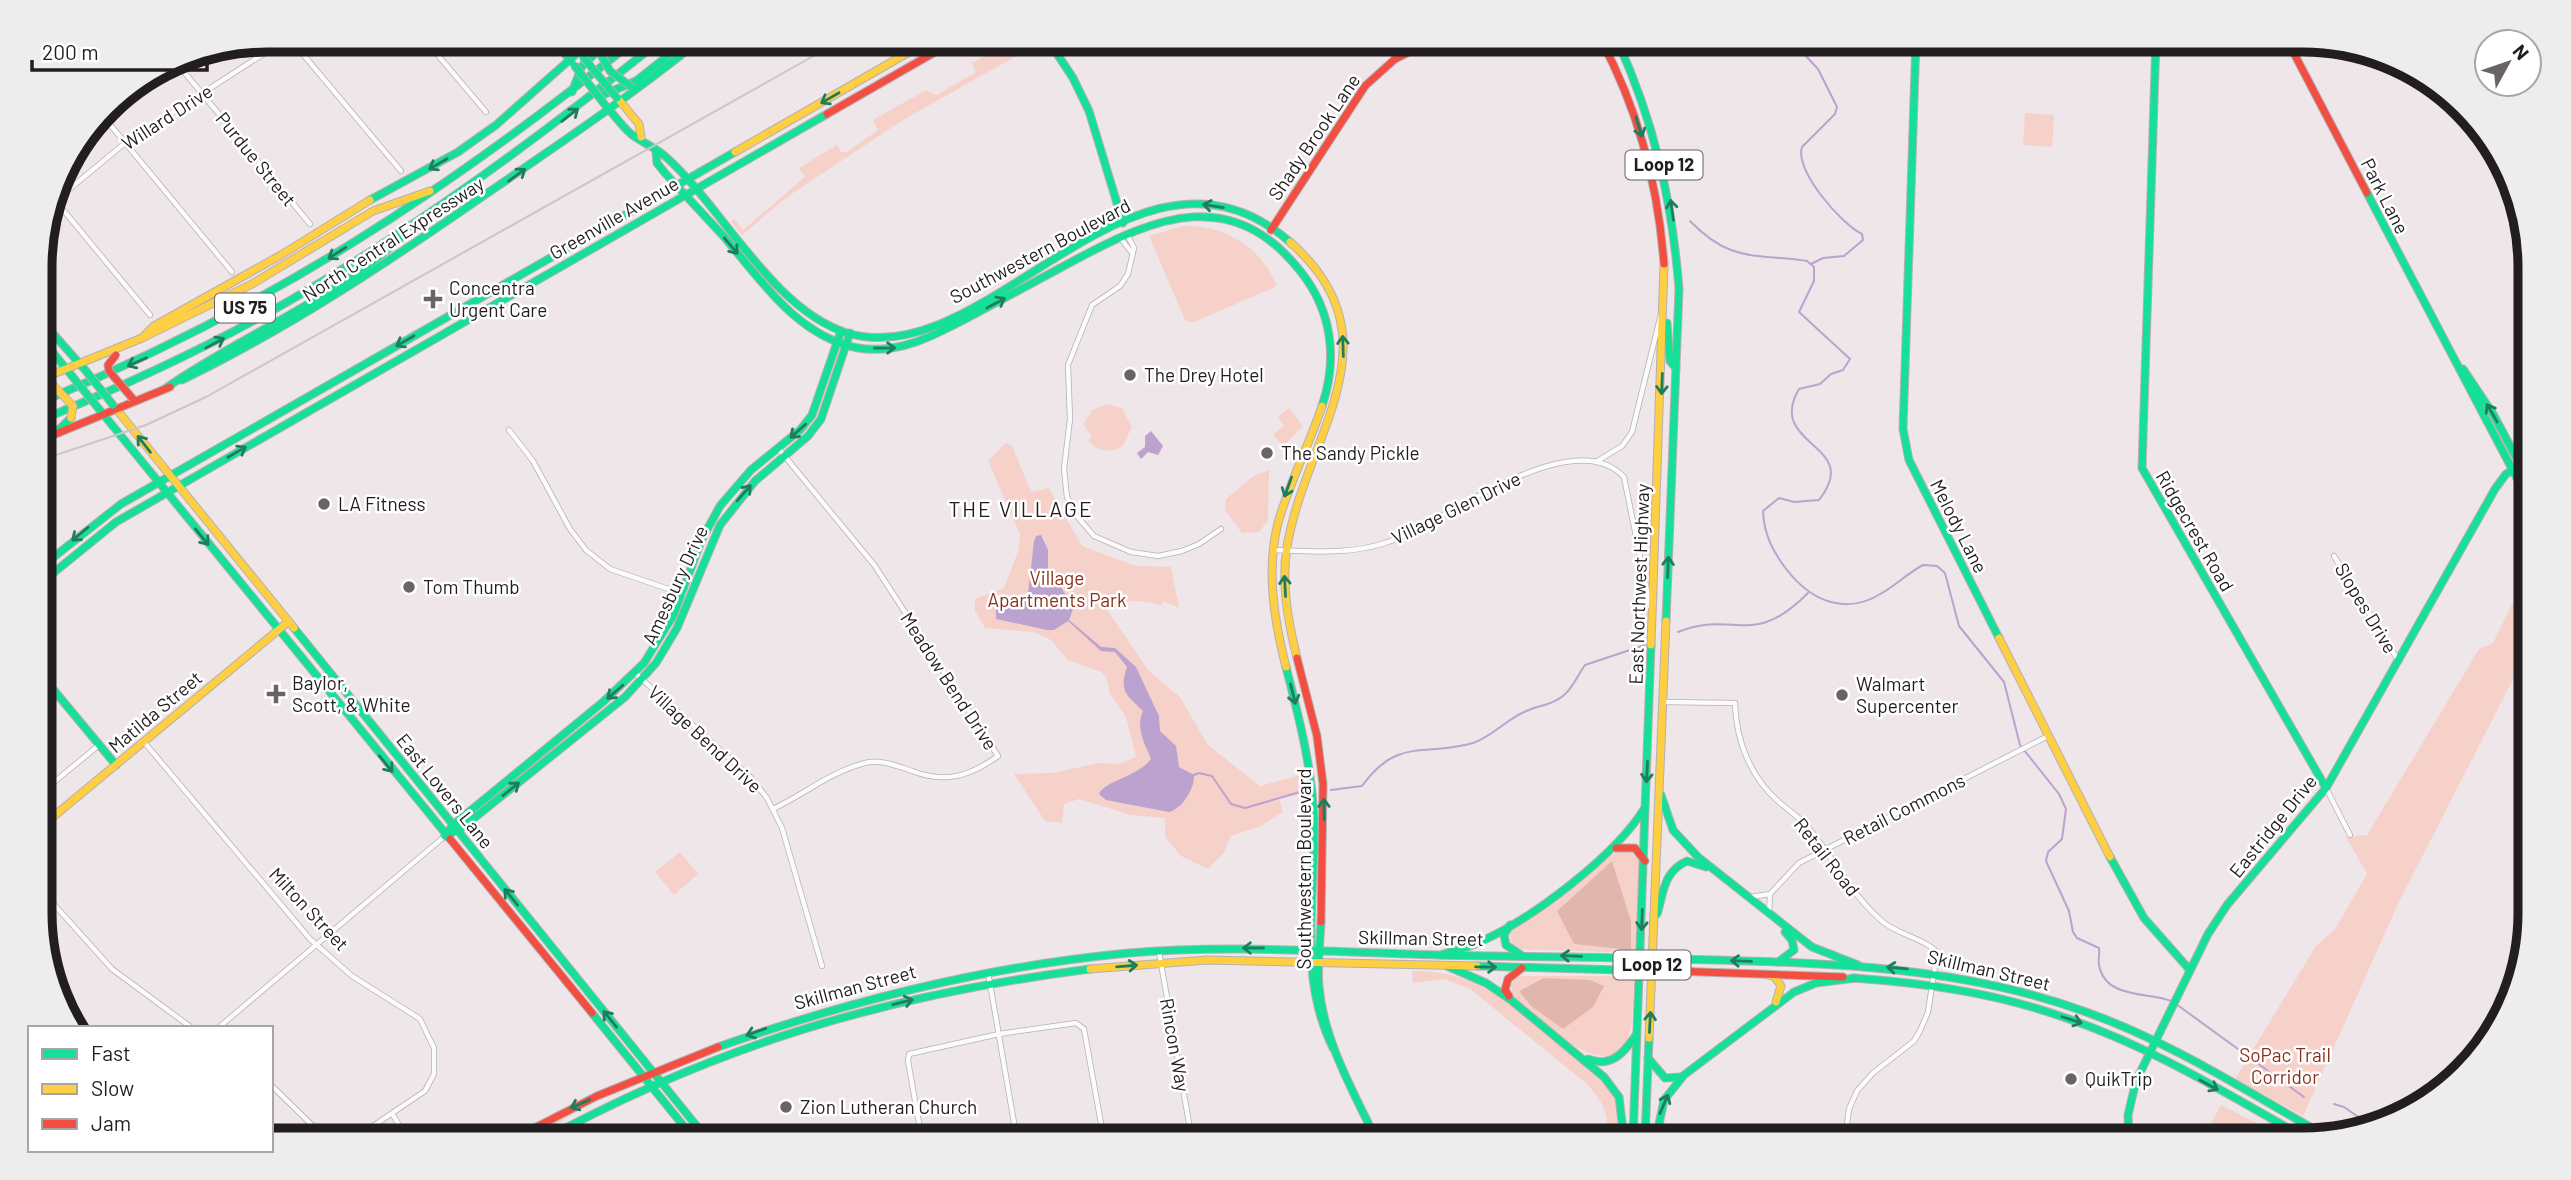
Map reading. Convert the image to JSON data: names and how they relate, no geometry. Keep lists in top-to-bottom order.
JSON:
{
  "streets": {
    "main road": [
      "Shady Brook Lane",
      "Loop 12",
      "Park Lane",
      "Greenville Avenue",
      "North Central Expressway",
      "Southwestern Boulevard",
      "US 75",
      "Melody Lane",
      "Ridgecrest Road",
      "East Northwest Highway",
      "Amesbury Drive",
      "Matilda Street",
      "East Lovers Lane",
      "Eastridge Drive",
      "Skillman Street"
    ],
    "street": [
      "Willard Drive",
      "Purdue Street",
      "Village Glen Drive",
      "Slopes Drive",
      "Meadow Bend Drive",
      "Village Bend Drive",
      "Retail Commons",
      "Retail Road",
      "Milton Street",
      "Rincon Way"
    ]
  },
  "crossings": [
    ["Willard Drive", "Purdue Street"],
    ["Shady Brook Lane", "Southwestern Boulevard"],
    ["Park Lane", "Eastridge Drive"],
    ["Greenville Avenue", "Southwestern Boulevard"],
    ["Greenville Avenue", "East Lovers Lane"],
    ["North Central Expressway", "Southwestern Boulevard"],
    ["North Central Expressway", "East Lovers Lane"],
    ["Southwestern Boulevard", "Village Glen Drive"],
    ["Southwestern Boulevard", "Amesbury Drive"],
    ["Southwestern Boulevard", "Skillman Street"],
    ["Melody Lane", "Retail Commons"],
    ["Melody Lane", "Eastridge Drive"],
    ["Ridgecrest Road", "Eastridge Drive"],
    ["East Northwest Highway", "Retail Road"],
    ["Amesbury Drive", "Meadow Bend Drive"],
    ["Amesbury Drive", "Village Bend Drive"],
    ["Amesbury Drive", "East Lovers Lane"],
    ["Amesbury Drive", "Milton Street"],
    ["Slopes Drive", "Eastridge Drive"],
    ["Meadow Bend Drive", "Village Bend Drive"],
    ["Matilda Street", "East Lovers Lane"],
    ["Matilda Street", "Milton Street"],
    ["East Lovers Lane", "Skillman Street"],
    ["Retail Commons", "Retail Road"],
    ["Eastridge Drive", "Skillman Street"],
    ["Retail Road", "Skillman Street"],
    ["Skillman Street", "Rincon Way"]
  ],
  "districts": ["THE VILLAGE"],
  "parks": ["Village Apartments Park", "SoPac Trail Corridor"],
  "places": {
    "health": ["Concentra Urgent Care", "Baylor, Scott, & White"],
    "other": [
      "The Drey Hotel",
      "The Sandy Pickle",
      "LA Fitness",
      "Tom Thumb",
      "Walmart Supercenter",
      "QuikTrip",
      "Zion Lutheran Church"
    ]
  },
  "legend": ["Fast", "Slow", "Jam"],
  "scale_bar": "200 m",
  "north": "top right"
}
